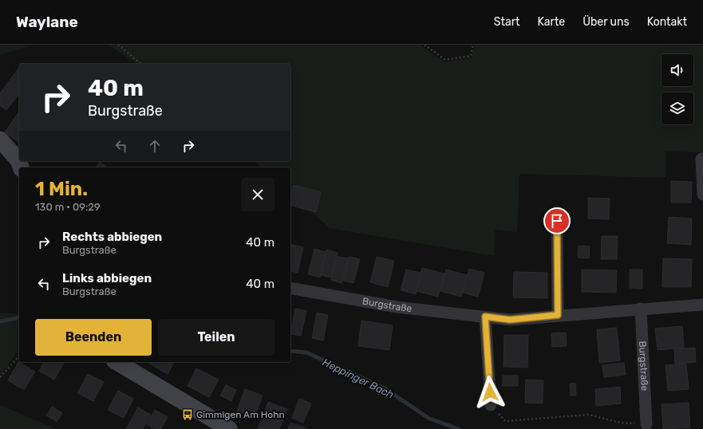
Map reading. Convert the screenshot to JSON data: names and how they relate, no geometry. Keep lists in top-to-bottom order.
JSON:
{
  "streets": {
    "street": ["Burgstraße"]
  },
  "water": ["Heppinger Bach"],
  "places": {
    "bus stop": ["Gimmigen Am Hohn"]
  },
  "page": {
    "header": "Waylane",
    "nav": [
      "Start",
      "Karte",
      "Über uns",
      "Kontakt"
    ],
    "turn": ["40 m", "Burgstraße"],
    "heading": ["1 Min.", "130 m · 09:29"],
    "list": [
      {
        "name": "Rechts abbiegen",
        "note": "Burgstraße",
        "value": "40 m"
      },
      {
        "name": "Links abbiegen",
        "note": "Burgstraße",
        "value": "40 m"
      }
    ],
    "buttons": ["Beenden", "Teilen"]
  }
}
